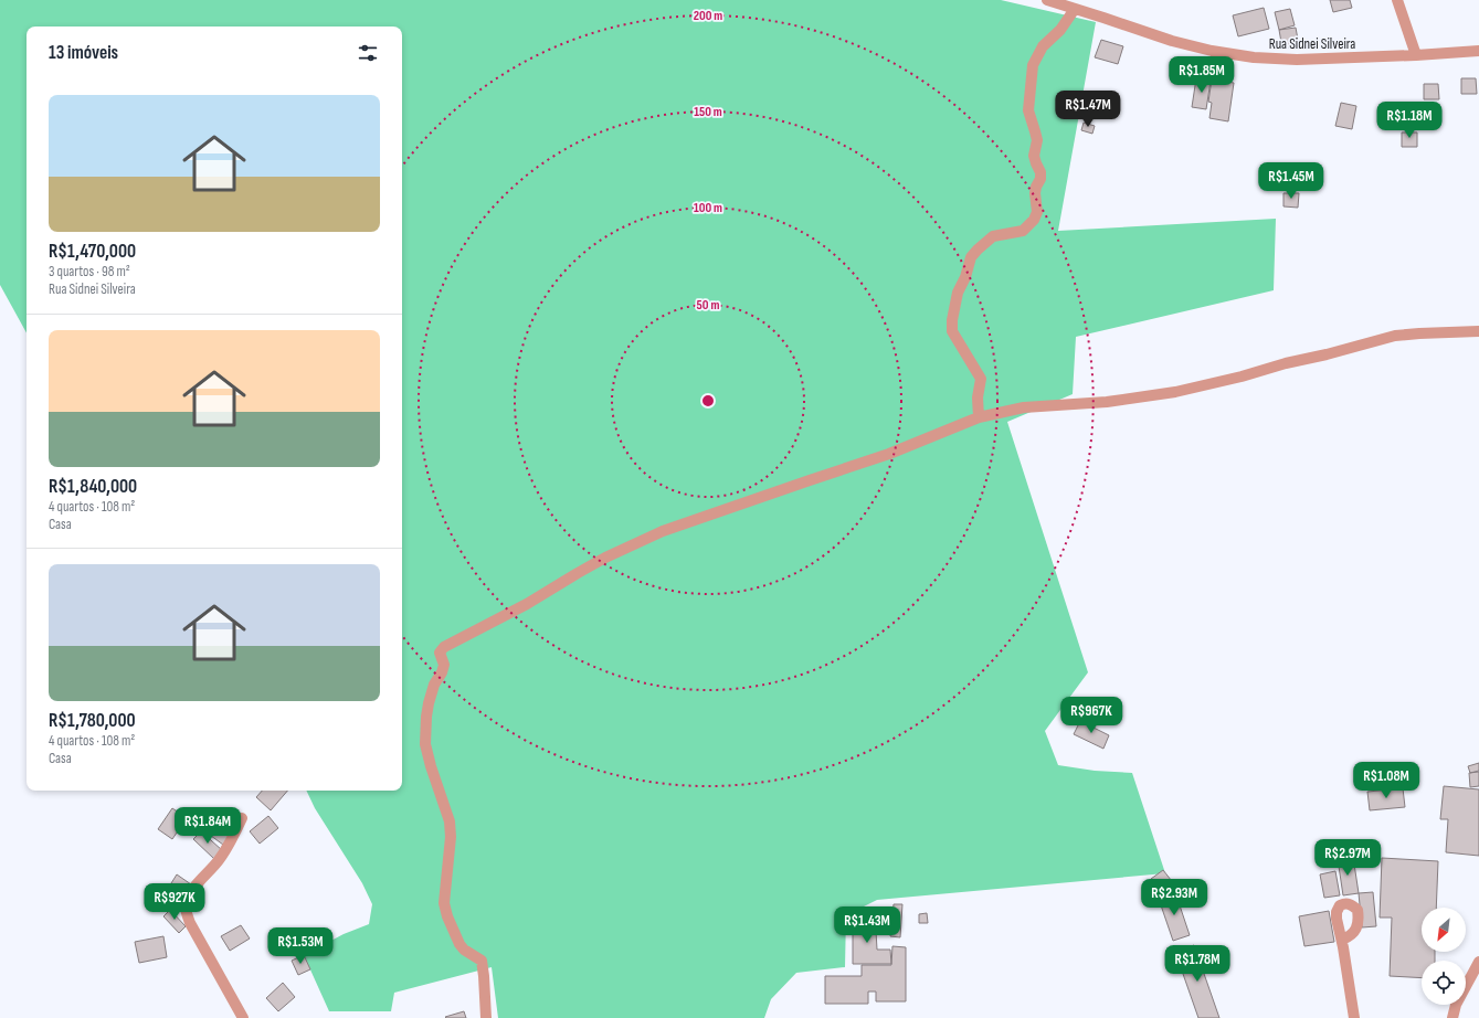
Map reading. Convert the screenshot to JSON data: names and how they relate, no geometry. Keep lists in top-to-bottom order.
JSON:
{
  "streets": {
    "street": ["Rua Sidnei Silveira"]
  },
  "north": "bottom left",
  "page": {
    "heading": "13 imóveis",
    "price": [
      "R$1.85M",
      "R$1.47M",
      "R$1.18M",
      "R$1.45M",
      "R$967K",
      "R$1.08M",
      "R$1.84M",
      "R$2.97M",
      "R$2.93M",
      "R$927K",
      "R$1.43M",
      "R$1.53M",
      "R$1.78M"
    ],
    "list": [
      {
        "name": "R$1,470,000",
        "note": "3 quartos · 98 m² · Rua Sidnei Silveira"
      },
      {
        "name": "R$1,840,000",
        "note": "4 quartos · 108 m² · Casa"
      },
      {
        "name": "R$1,780,000",
        "note": "4 quartos · 108 m² · Casa"
      }
    ]
  },
  "rings": [
    "200 m",
    "150 m",
    "100 m",
    "50 m"
  ]
}
